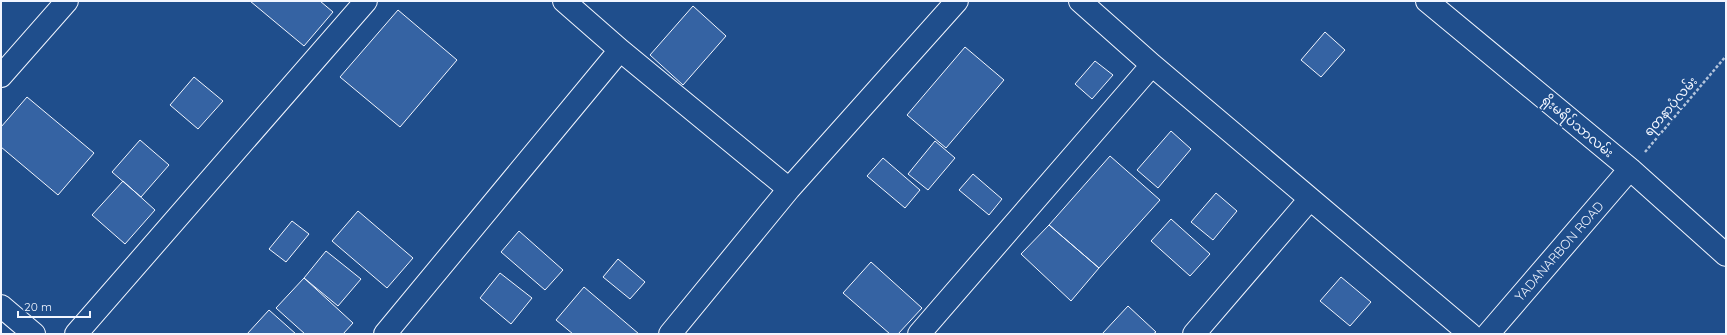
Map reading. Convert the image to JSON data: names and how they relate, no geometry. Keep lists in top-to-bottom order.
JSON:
{
  "streets": {
    "street": ["ရိုးမရိပ်သာလမ်း", "YADANARBON ROAD"],
    "path": ["ရတနာပုံလမ်း"]
  },
  "crossings": [
    ["ရတနာပုံလမ်း", "ရိုးမရိပ်သာလမ်း"],
    ["ရတနာပုံလမ်း", "YADANARBON ROAD"],
    ["ရိုးမရိပ်သာလမ်း", "YADANARBON ROAD"]
  ],
  "scale_bar": "20 m"
}
